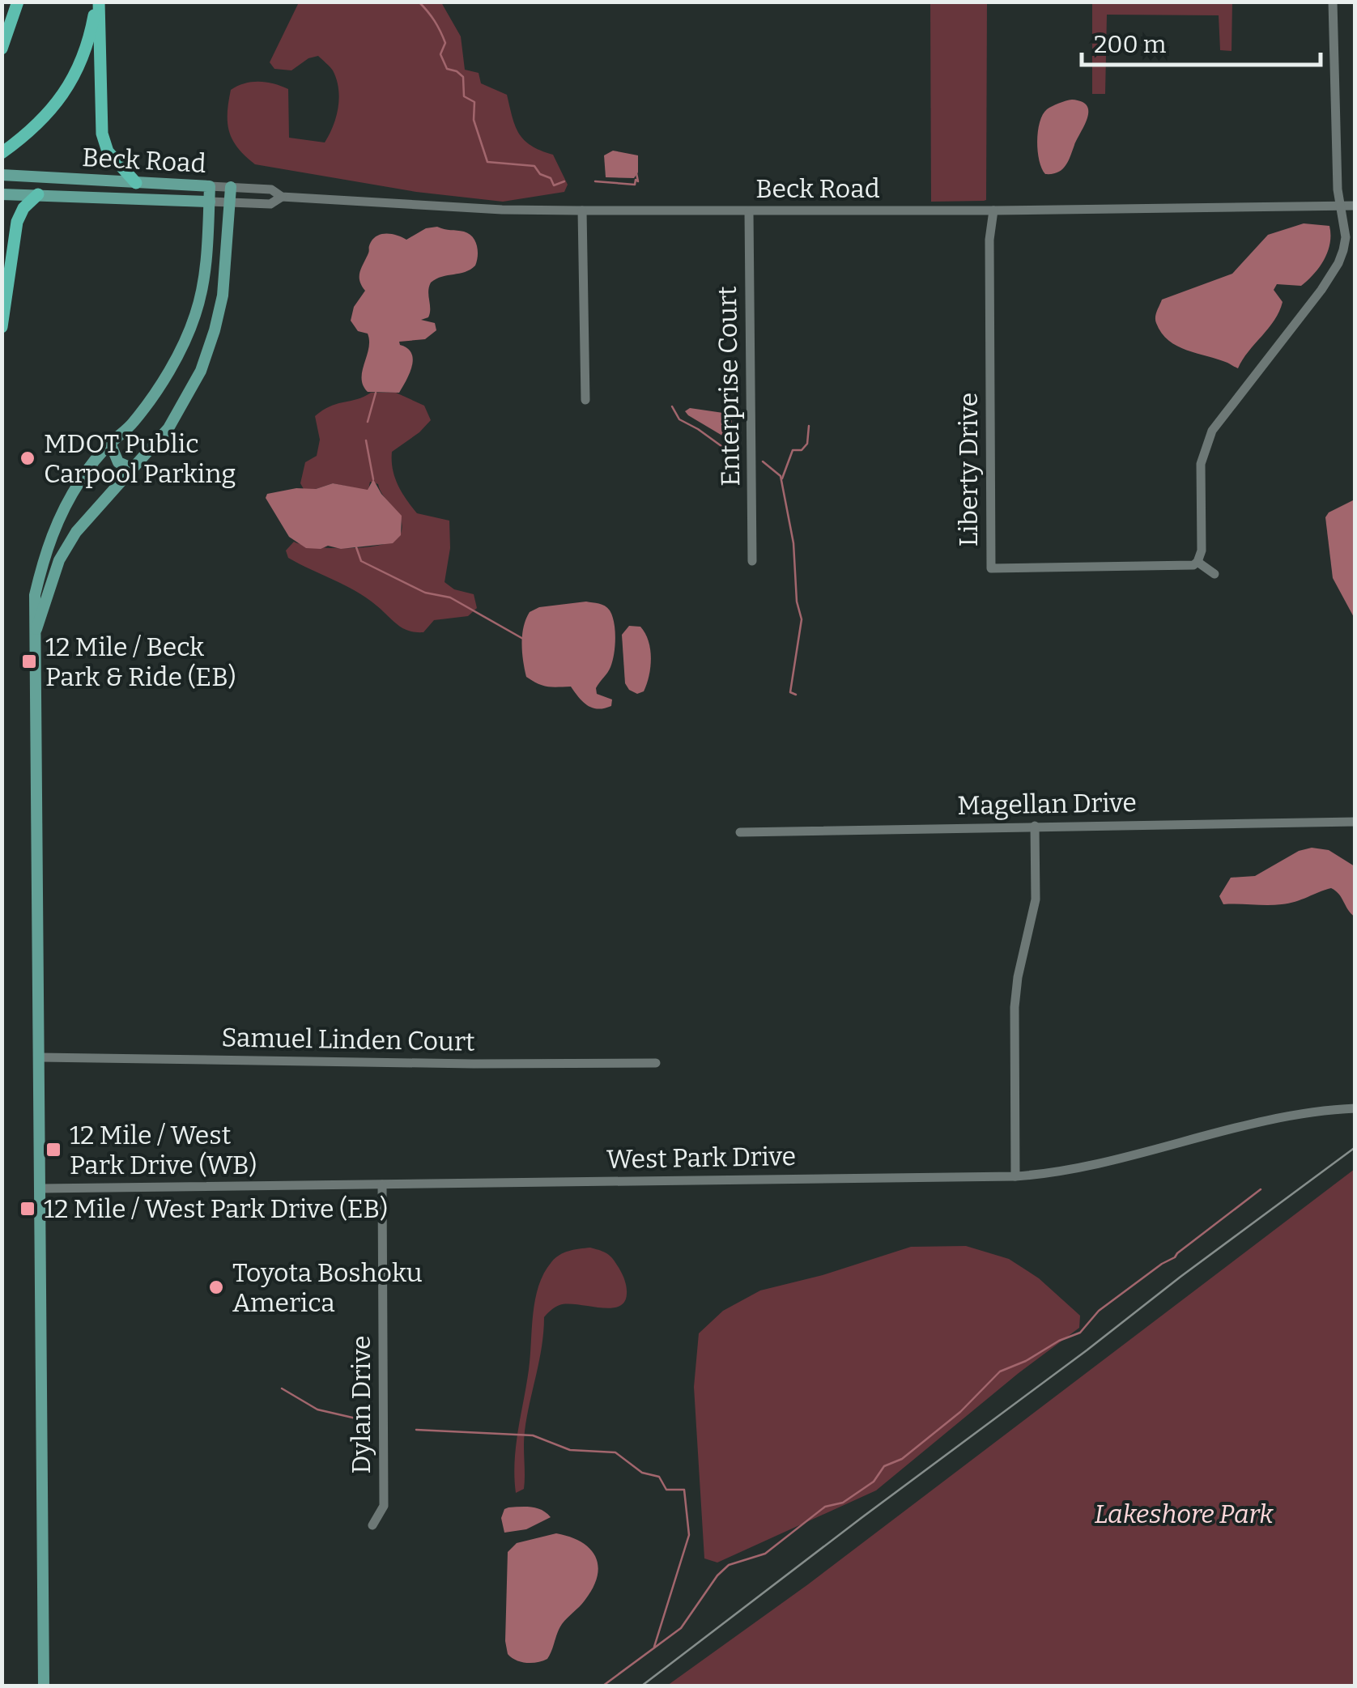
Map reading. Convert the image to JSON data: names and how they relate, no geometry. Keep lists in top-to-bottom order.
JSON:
{
  "streets": {
    "main road": ["Beck Road"],
    "street": [
      "Enterprise Court",
      "Liberty Drive",
      "Magellan Drive",
      "Samuel Linden Court",
      "West Park Drive",
      "Dylan Drive"
    ]
  },
  "crossings": [
    ["Beck Road", "Enterprise Court"],
    ["Beck Road", "Liberty Drive"],
    ["West Park Drive", "Dylan Drive"]
  ],
  "parks": ["Lakeshore Park"],
  "places": {
    "other": ["MDOT Public Carpool Parking", "Toyota Boshoku America"],
    "transit": ["12 Mile / Beck Park & Ride (EB)", "12 Mile / West Park Drive (WB)", "12 Mile / West Park Drive (EB)"]
  },
  "scale_bar": "200 m"
}
